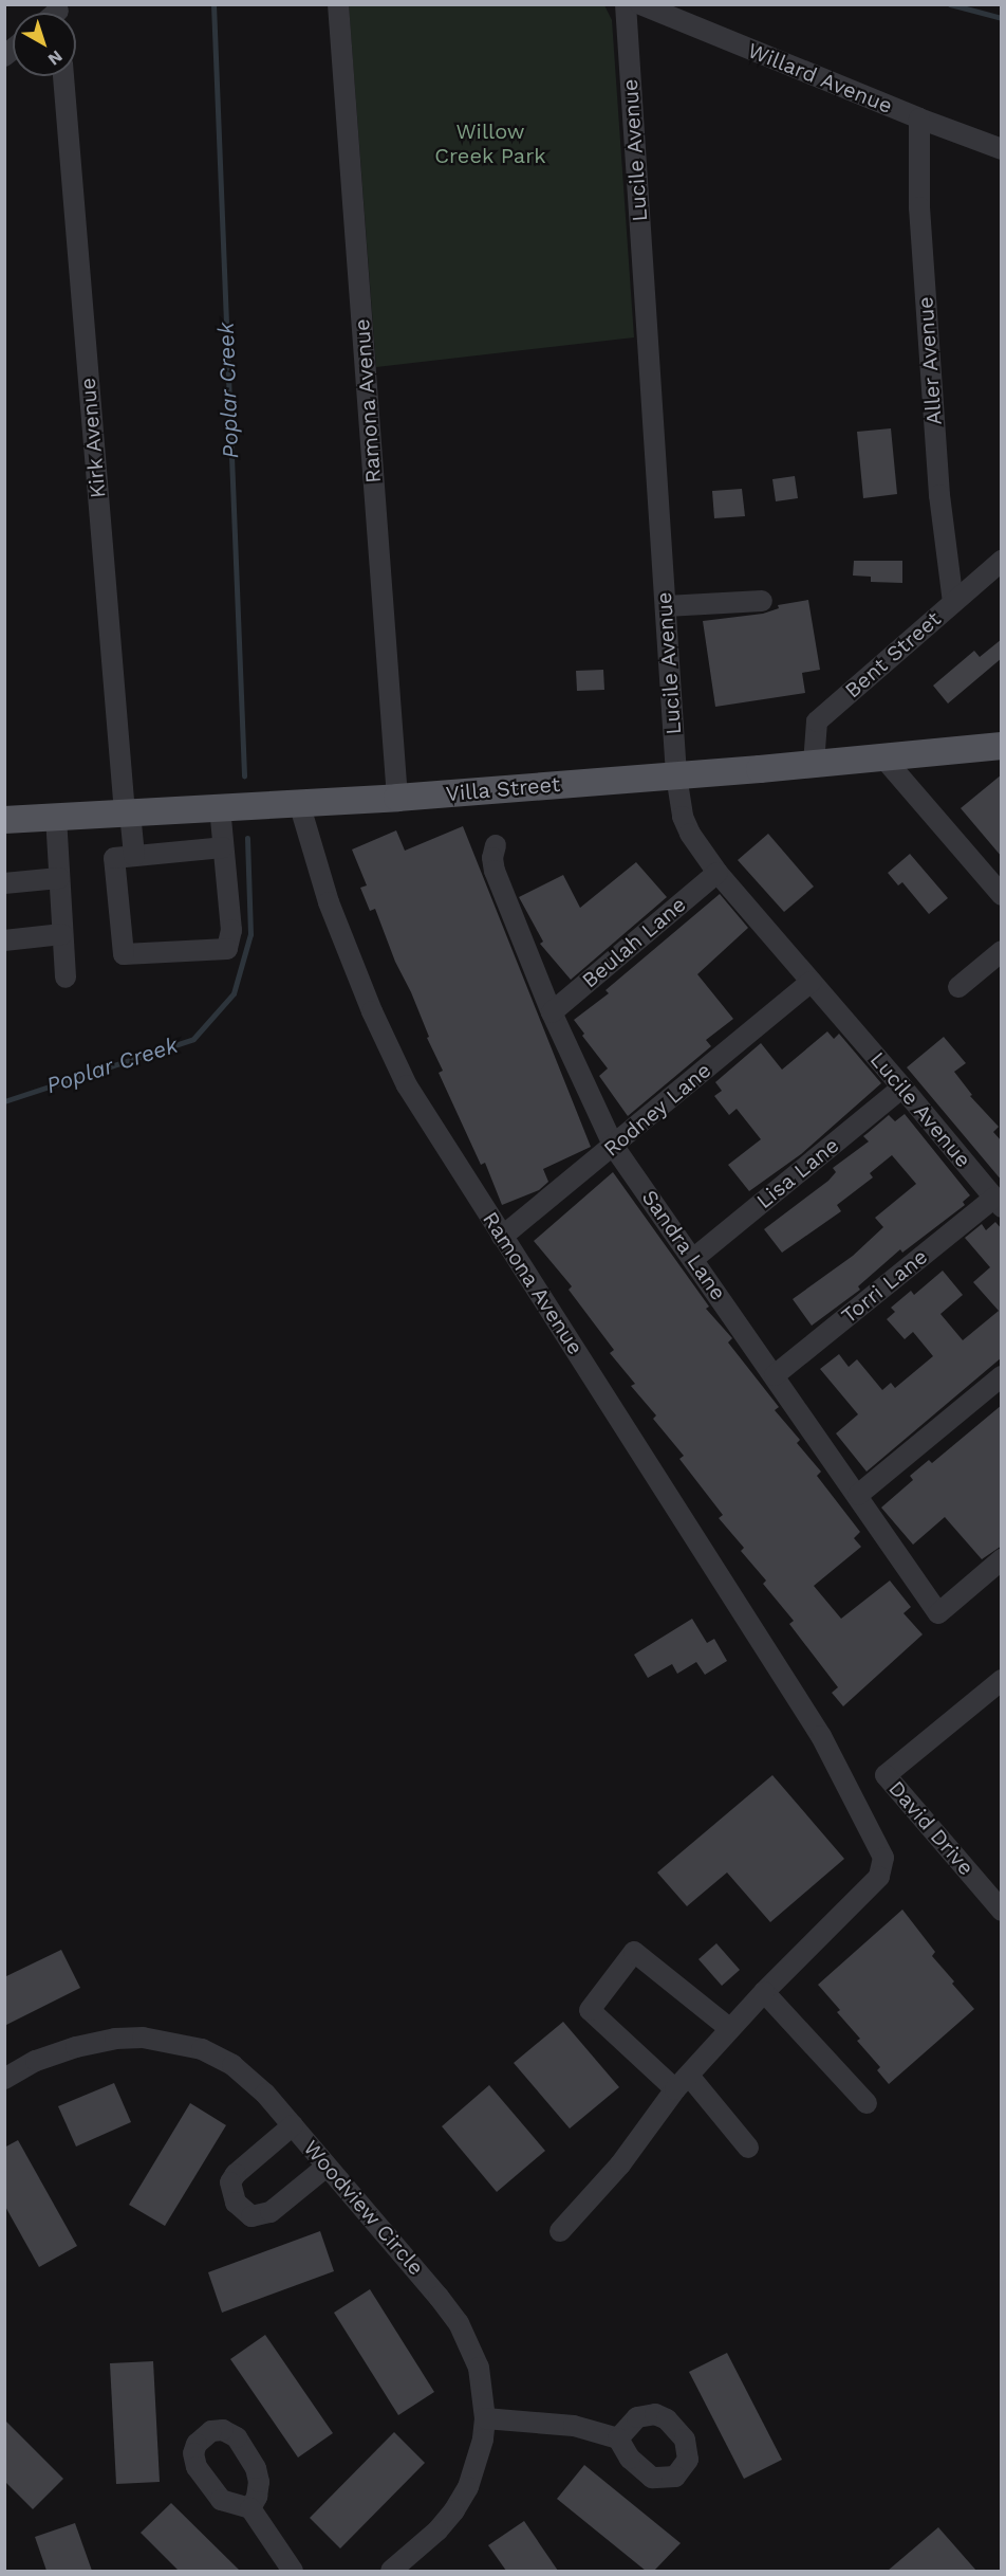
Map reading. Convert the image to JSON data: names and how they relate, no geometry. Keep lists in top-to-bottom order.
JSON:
{
  "streets": {
    "main road": ["Villa Street"],
    "street": [
      "Willard Avenue",
      "Lucile Avenue",
      "Aller Avenue",
      "Ramona Avenue",
      "Kirk Avenue",
      "Bent Street",
      "Beulah Lane",
      "Rodney Lane",
      "Lisa Lane",
      "Sandra Lane",
      "Torri Lane",
      "David Drive",
      "Woodview Circle"
    ]
  },
  "crossings": [
    ["Willard Avenue", "Aller Avenue"],
    ["Lucile Avenue", "Villa Street"],
    ["Lucile Avenue", "Beulah Lane"],
    ["Lucile Avenue", "Rodney Lane"],
    ["Lucile Avenue", "Lisa Lane"],
    ["Lucile Avenue", "Torri Lane"],
    ["Aller Avenue", "Bent Street"],
    ["Ramona Avenue", "Villa Street"],
    ["Ramona Avenue", "Rodney Lane"],
    ["Kirk Avenue", "Villa Street"],
    ["Bent Street", "Villa Street"],
    ["Beulah Lane", "Sandra Lane"],
    ["Rodney Lane", "Sandra Lane"],
    ["Lisa Lane", "Sandra Lane"],
    ["Sandra Lane", "Torri Lane"]
  ],
  "water": ["Poplar Creek"],
  "parks": ["Willow Creek Park"],
  "north": "bottom right"
}
